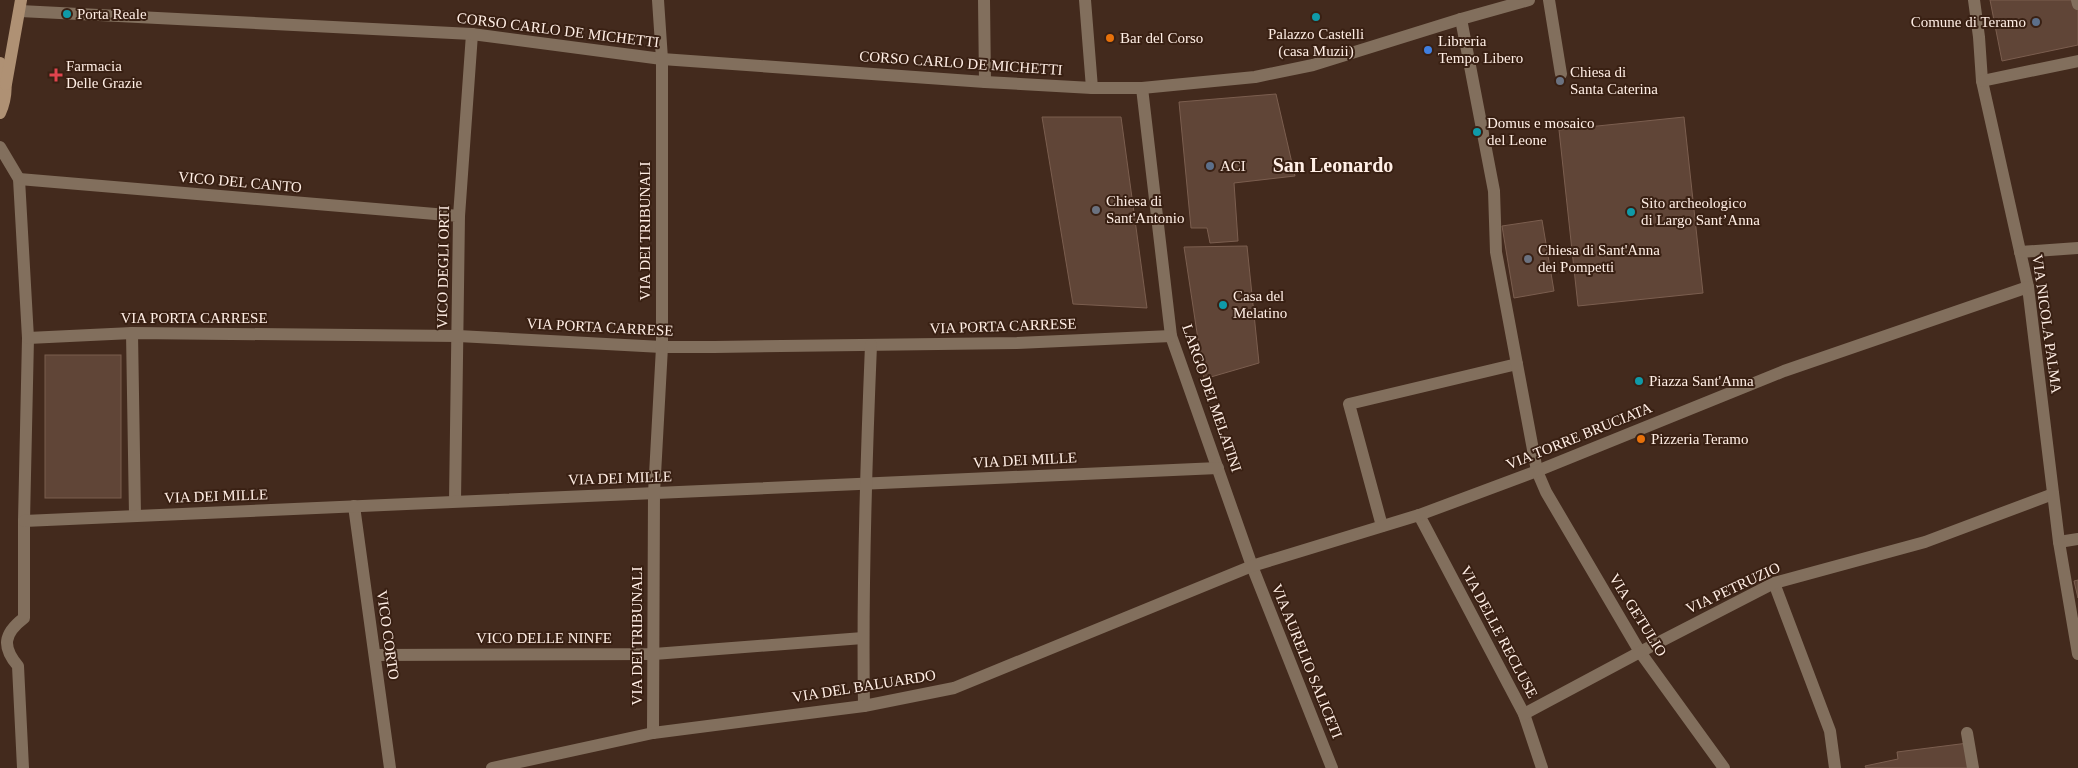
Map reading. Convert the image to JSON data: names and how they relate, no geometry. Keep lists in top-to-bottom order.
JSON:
{
  "streets": {
    "street": [
      "CORSO CARLO DE MICHETTI",
      "VICO DEL CANTO",
      "VIA DEI TRIBUNALI",
      "VICO DEGLI ORTI",
      "VIA PORTA CARRESE",
      "VIA NICOLA PALMA",
      "LARGO DEI MELATINI",
      "VIA TORRE BRUCIATA",
      "VIA DEI MILLE",
      "VIA PETRUZIO",
      "VIA GETULIO",
      "VIA DELLE RECLUSE",
      "VICO CORTO",
      "VICO DELLE NINFE",
      "VIA AURELIO SALICETI",
      "VIA DEL BALUARDO"
    ]
  },
  "crossings": [
    ["CORSO CARLO DE MICHETTI", "VIA DEI TRIBUNALI"],
    ["CORSO CARLO DE MICHETTI", "VICO DEGLI ORTI"],
    ["CORSO CARLO DE MICHETTI", "LARGO DEI MELATINI"],
    ["CORSO CARLO DE MICHETTI", "VIA GETULIO"],
    ["VICO DEL CANTO", "VICO DEGLI ORTI"],
    ["VIA DEI TRIBUNALI", "VIA PORTA CARRESE"],
    ["VIA DEI TRIBUNALI", "VIA DEI MILLE"],
    ["VIA DEI TRIBUNALI", "VICO DELLE NINFE"],
    ["VIA DEI TRIBUNALI", "VIA DEL BALUARDO"],
    ["VICO DEGLI ORTI", "VIA PORTA CARRESE"],
    ["VICO DEGLI ORTI", "VIA DEI MILLE"],
    ["VIA PORTA CARRESE", "LARGO DEI MELATINI"],
    ["VIA NICOLA PALMA", "VIA TORRE BRUCIATA"],
    ["VIA NICOLA PALMA", "VIA PETRUZIO"],
    ["LARGO DEI MELATINI", "VIA TORRE BRUCIATA"],
    ["LARGO DEI MELATINI", "VIA DEI MILLE"],
    ["LARGO DEI MELATINI", "VIA AURELIO SALICETI"],
    ["LARGO DEI MELATINI", "VIA DEL BALUARDO"],
    ["VIA TORRE BRUCIATA", "VIA GETULIO"],
    ["VIA TORRE BRUCIATA", "VIA DELLE RECLUSE"],
    ["VIA TORRE BRUCIATA", "VIA AURELIO SALICETI"],
    ["VIA TORRE BRUCIATA", "VIA DEL BALUARDO"],
    ["VIA DEI MILLE", "VICO CORTO"],
    ["VIA PETRUZIO", "VIA GETULIO"],
    ["VIA PETRUZIO", "VIA DELLE RECLUSE"],
    ["VICO CORTO", "VICO DELLE NINFE"],
    ["VIA AURELIO SALICETI", "VIA DEL BALUARDO"]
  ],
  "districts": ["San Leonardo"],
  "places": {
    "other": [
      "Porta Reale",
      "Palazzo Castelli (casa Muzii)",
      "Comune di Teramo",
      "Bar del Corso",
      "Libreria Tempo Libero",
      "Chiesa di Santa Caterina",
      "Domus e mosaico del Leone",
      "ACI",
      "Chiesa di Sant'Antonio",
      "Sito archeologico di Largo Sant’Anna",
      "Chiesa di Sant'Anna dei Pompetti",
      "Casa del Melatino",
      "Piazza Sant'Anna",
      "Pizzeria Teramo"
    ],
    "health": ["Farmacia Delle Grazie"]
  }
}
